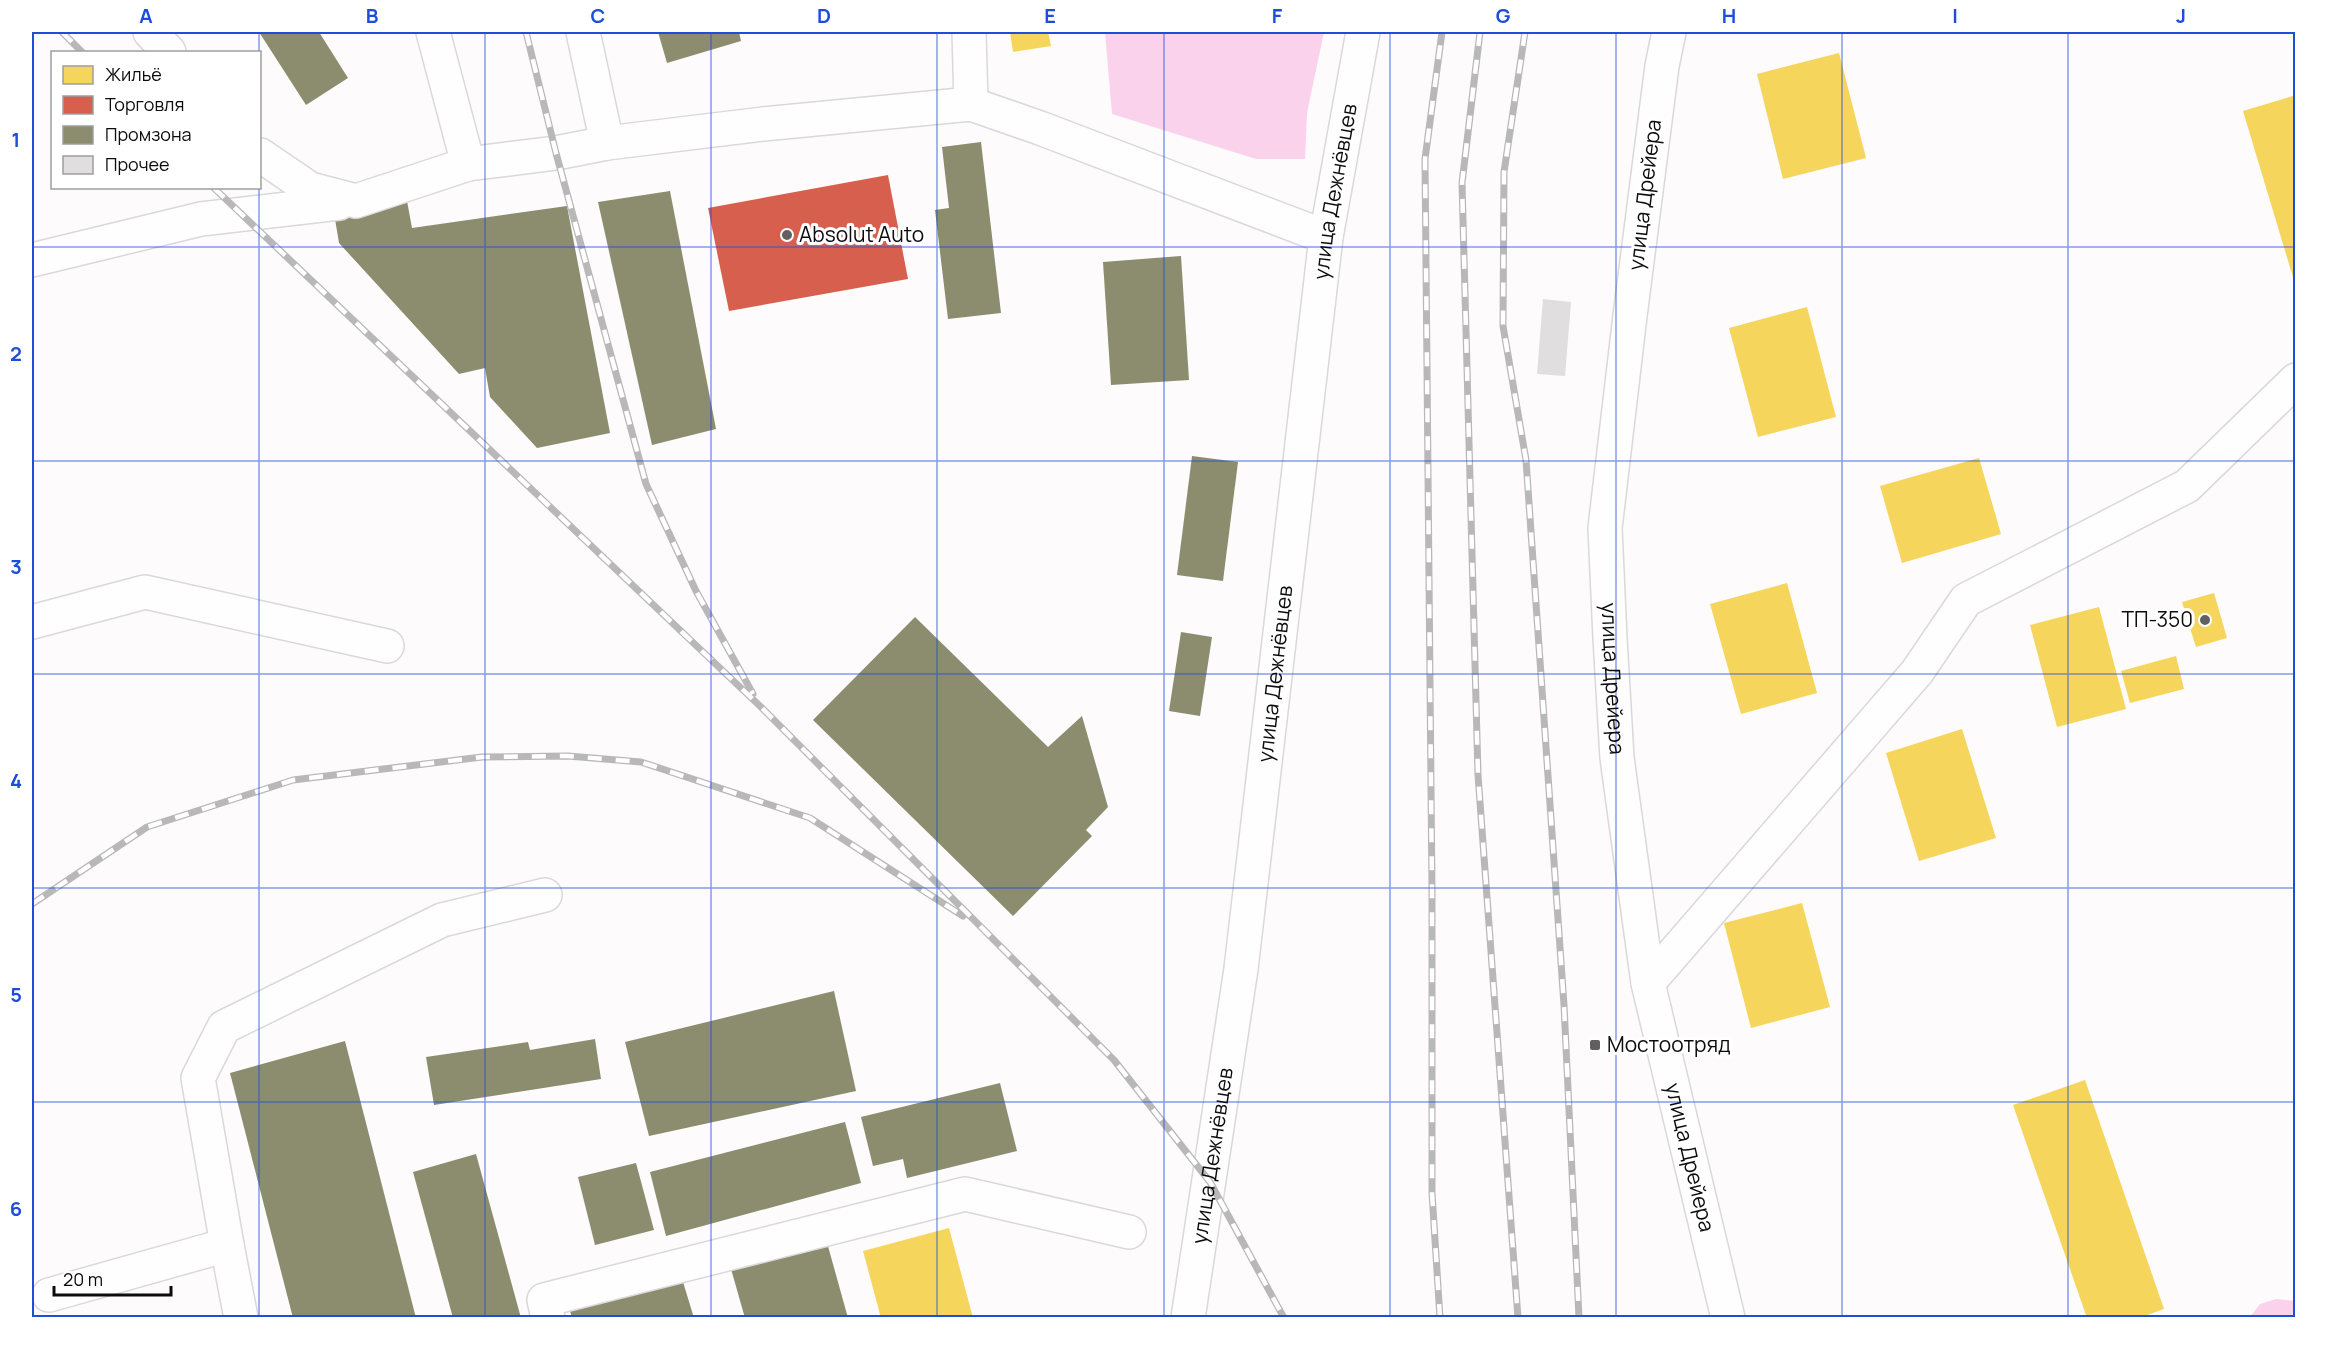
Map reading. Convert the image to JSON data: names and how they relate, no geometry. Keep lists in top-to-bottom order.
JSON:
{
  "streets": {
    "main road": ["улица Дежнёвцев", "улица Дрейера"]
  },
  "places": {
    "other": ["Absolut Auto", "ТП-350"],
    "transit": ["Мостоотряд"]
  },
  "legend": [
    "Жильё",
    "Торговля",
    "Промзона",
    "Прочее"
  ],
  "scale_bar": "20 m",
  "grid": {
    "columns": [
      "A",
      "B",
      "C",
      "D",
      "E",
      "F",
      "G",
      "H",
      "I",
      "J"
    ],
    "rows": [
      "1",
      "2",
      "3",
      "4",
      "5",
      "6"
    ]
  }
}
